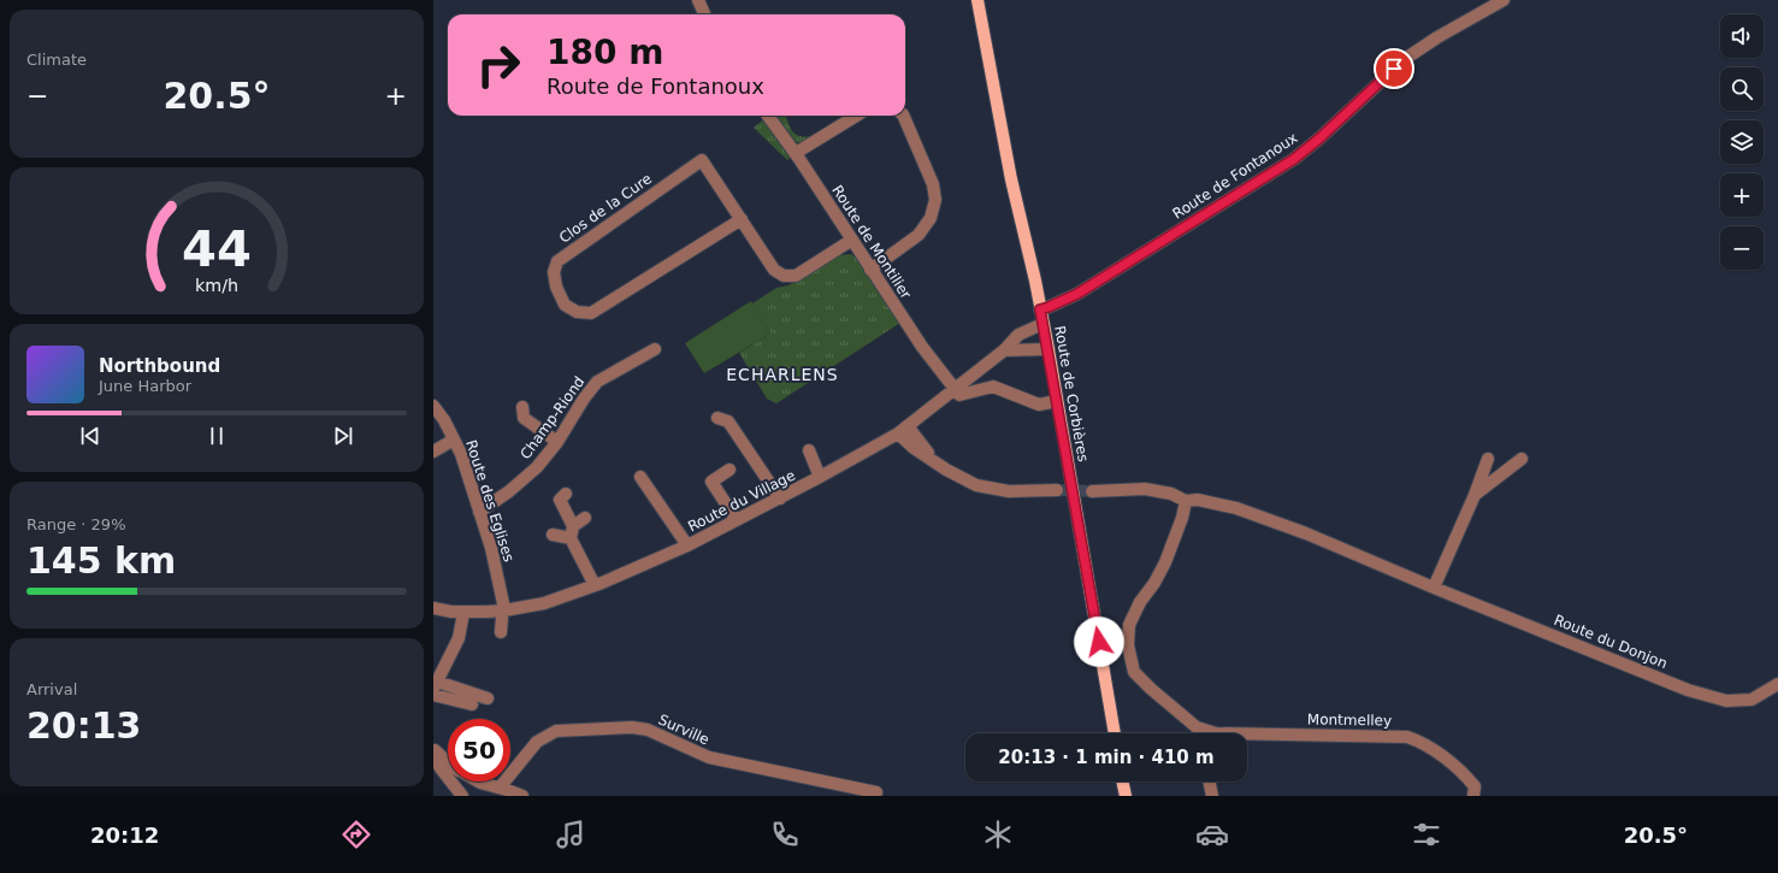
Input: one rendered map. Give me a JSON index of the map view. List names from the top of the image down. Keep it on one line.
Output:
{"streets":{"main road":["Route de Corbières"],"street":["Route de Fontanoux","Clos de la Cure","Route de Montilier","Champ-Riond","Route des Eglises","Route du Village","Route du Donjon","Montmelley","Surville"]},"crossings":[["Route de Fontanoux","Route de Corbières"],["Clos de la Cure","Route de Montilier"],["Route de Montilier","Route du Village"],["Route de Corbières","Route du Village"],["Champ-Riond","Route des Eglises"],["Route des Eglises","Route du Village"],["Route du Donjon","Montmelley"]],"districts":["ECHARLENS"],"page":{"tile":["Climate",["Range · 29%","145 km"],["Arrival","20:13"]],"map_buttons":["+","−"],"turn":["180 m","Route de Fontanoux"],"heat":["−","20.5°","+"],"song":["Northbound","June Harbor"],"limit":"50","trip":"20:13 · 1 min · 410 m","tabs":["20:12","20.5°"],"gauge":["44","km/h"]}}
